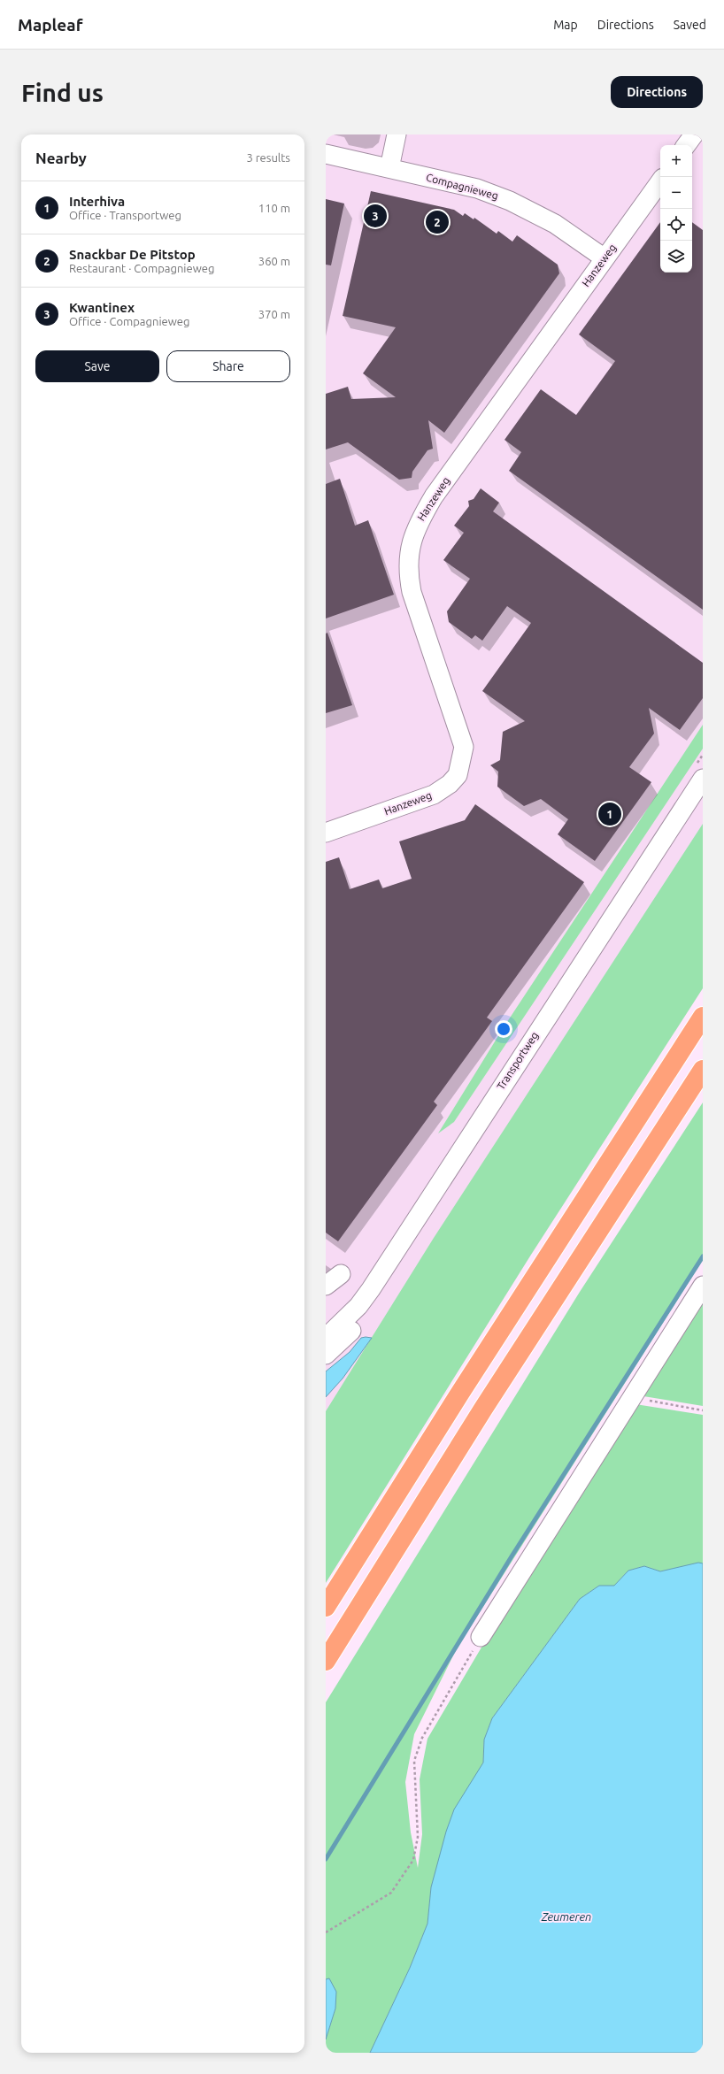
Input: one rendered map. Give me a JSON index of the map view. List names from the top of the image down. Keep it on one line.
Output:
{"streets":{"street":["Compagnieweg","Hanzeweg","Transportweg"]},"crossings":[["Compagnieweg","Hanzeweg"]],"water":["Zeumeren"],"page":{"header":"Mapleaf","nav":["Map","Directions","Saved"],"buttons":["Directions",["Save","Share"]],"title":"Find us","heading":["Nearby","3 results"],"map_buttons":["+","−"],"list":[{"mark":"1","name":"Interhiva","note":"Office · Transportweg","value":"110 m"},{"mark":"2","name":"Snackbar De Pitstop","note":"Restaurant · Compagnieweg","value":"360 m"},{"mark":"3","name":"Kwantinex","note":"Office · Compagnieweg","value":"370 m"}],"pins":["3","2","1"]}}
